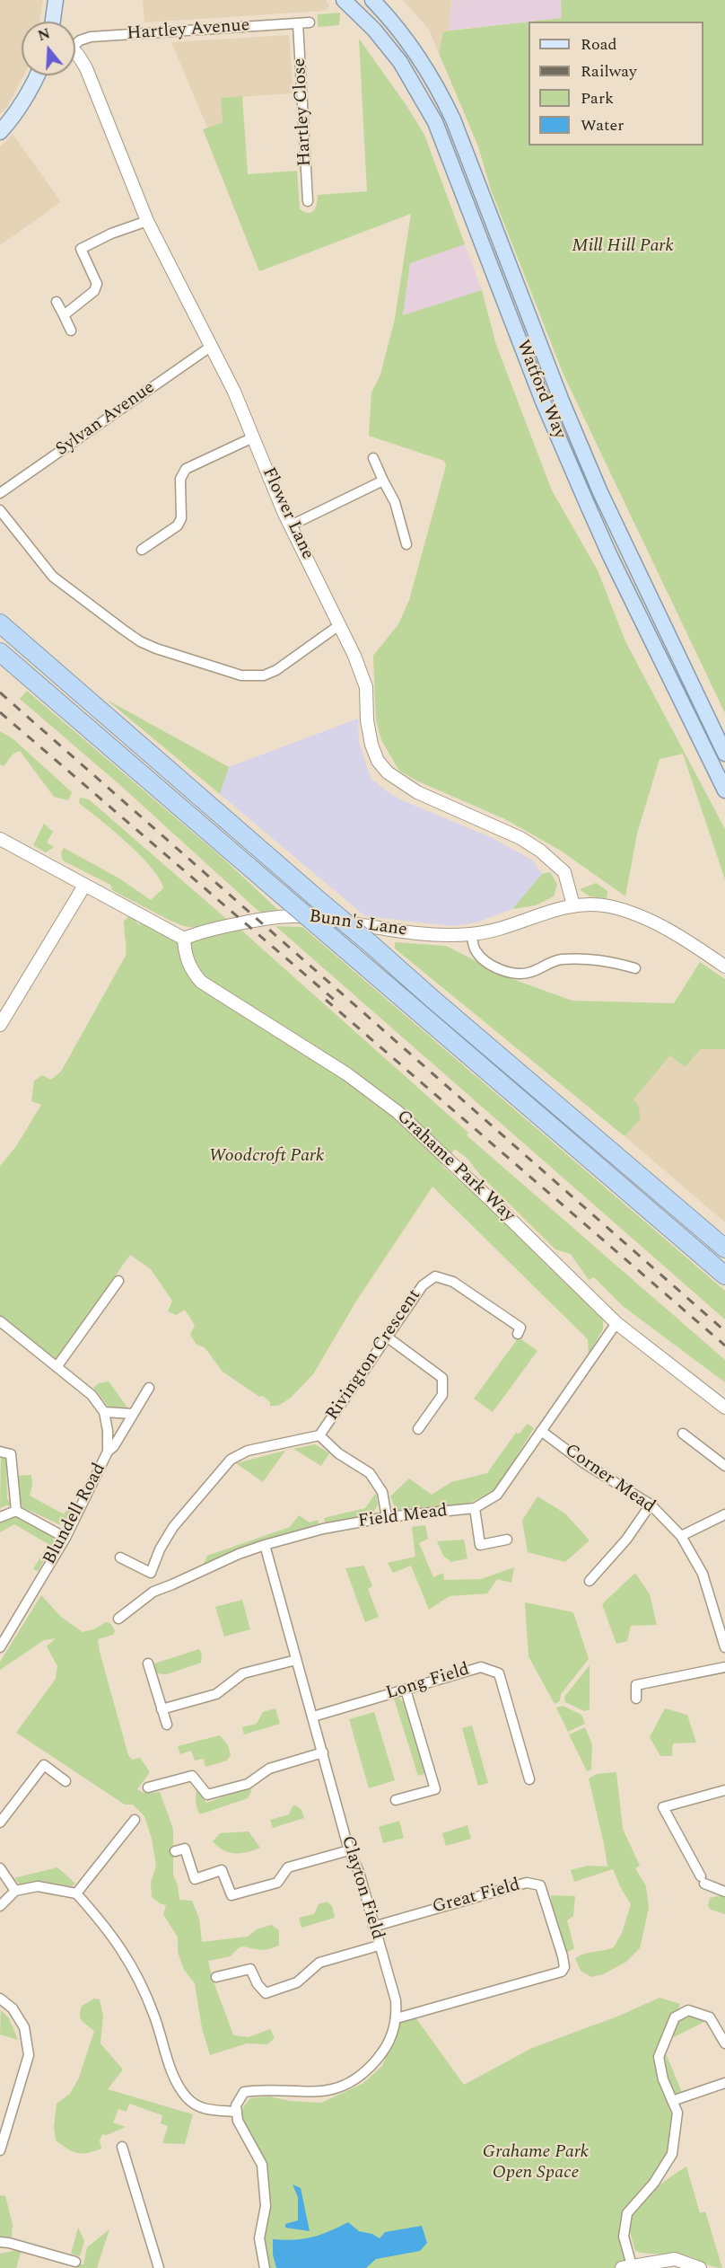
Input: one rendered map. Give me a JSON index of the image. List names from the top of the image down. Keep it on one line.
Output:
{"streets":{"highway":["Watford Way"],"street":["Hartley Avenue","Hartley Close","Sylvan Avenue","Flower Lane","Bunn's Lane","Grahame Park Way","Rivington Crescent","Corner Mead","Blundell Road","Field Mead","Long Field","Clayton Field","Great Field"]},"crossings":[["Hartley Avenue","Hartley Close"],["Sylvan Avenue","Flower Lane"],["Flower Lane","Bunn's Lane"],["Bunn's Lane","Grahame Park Way"],["Grahame Park Way","Field Mead"],["Rivington Crescent","Field Mead"],["Corner Mead","Field Mead"],["Field Mead","Clayton Field"],["Long Field","Clayton Field"],["Clayton Field","Great Field"]],"parks":["Mill Hill Park","Woodcroft Park","Grahame Park Open Space"],"legend":["Road","Railway","Park","Water"],"north":"top"}
